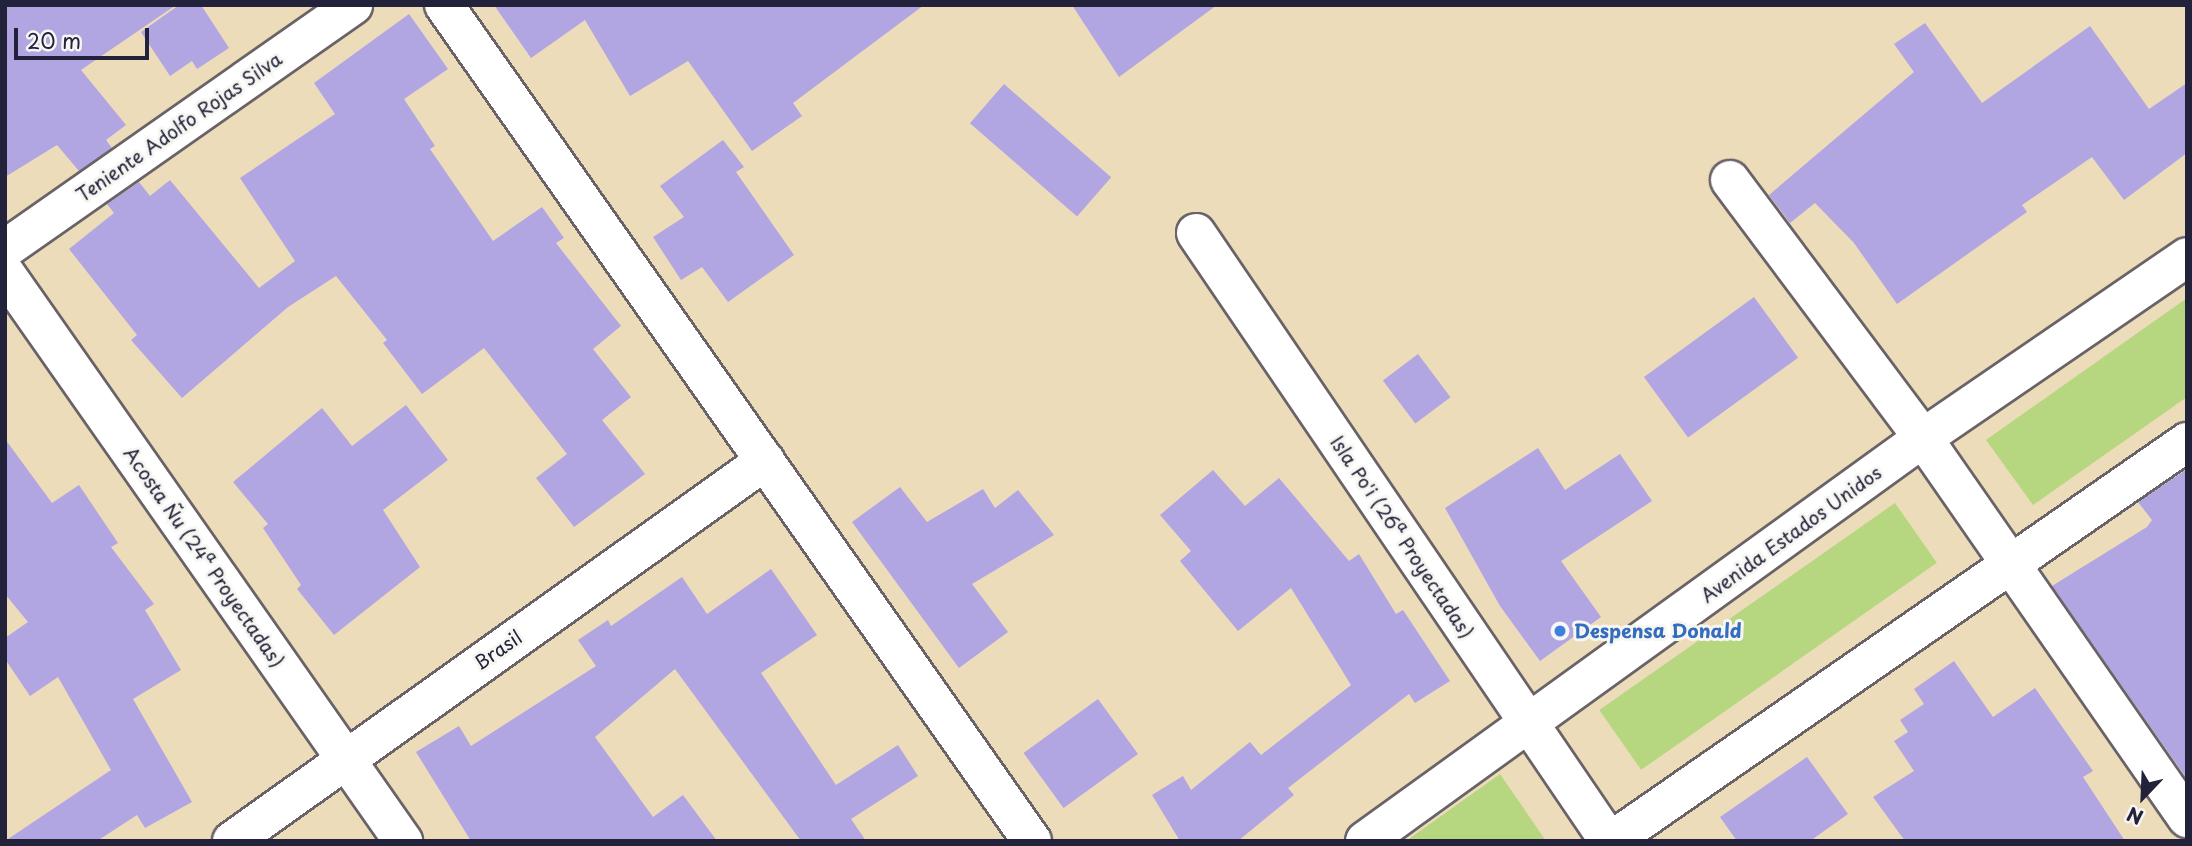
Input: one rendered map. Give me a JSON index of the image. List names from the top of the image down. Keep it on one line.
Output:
{"streets":{"street":["Teniente Adolfo Rojas Silva","Avenida Estados Unidos","Isla Po'i (26ª Proyectadas)","Acosta Ñu (24ª Proyectadas)","Brasil"]},"crossings":[["Avenida Estados Unidos","Isla Po'i (26ª Proyectadas)"],["Acosta Ñu (24ª Proyectadas)","Brasil"]],"places":["Despensa Donald"],"scale_bar":"20 m","north":"bottom left"}
